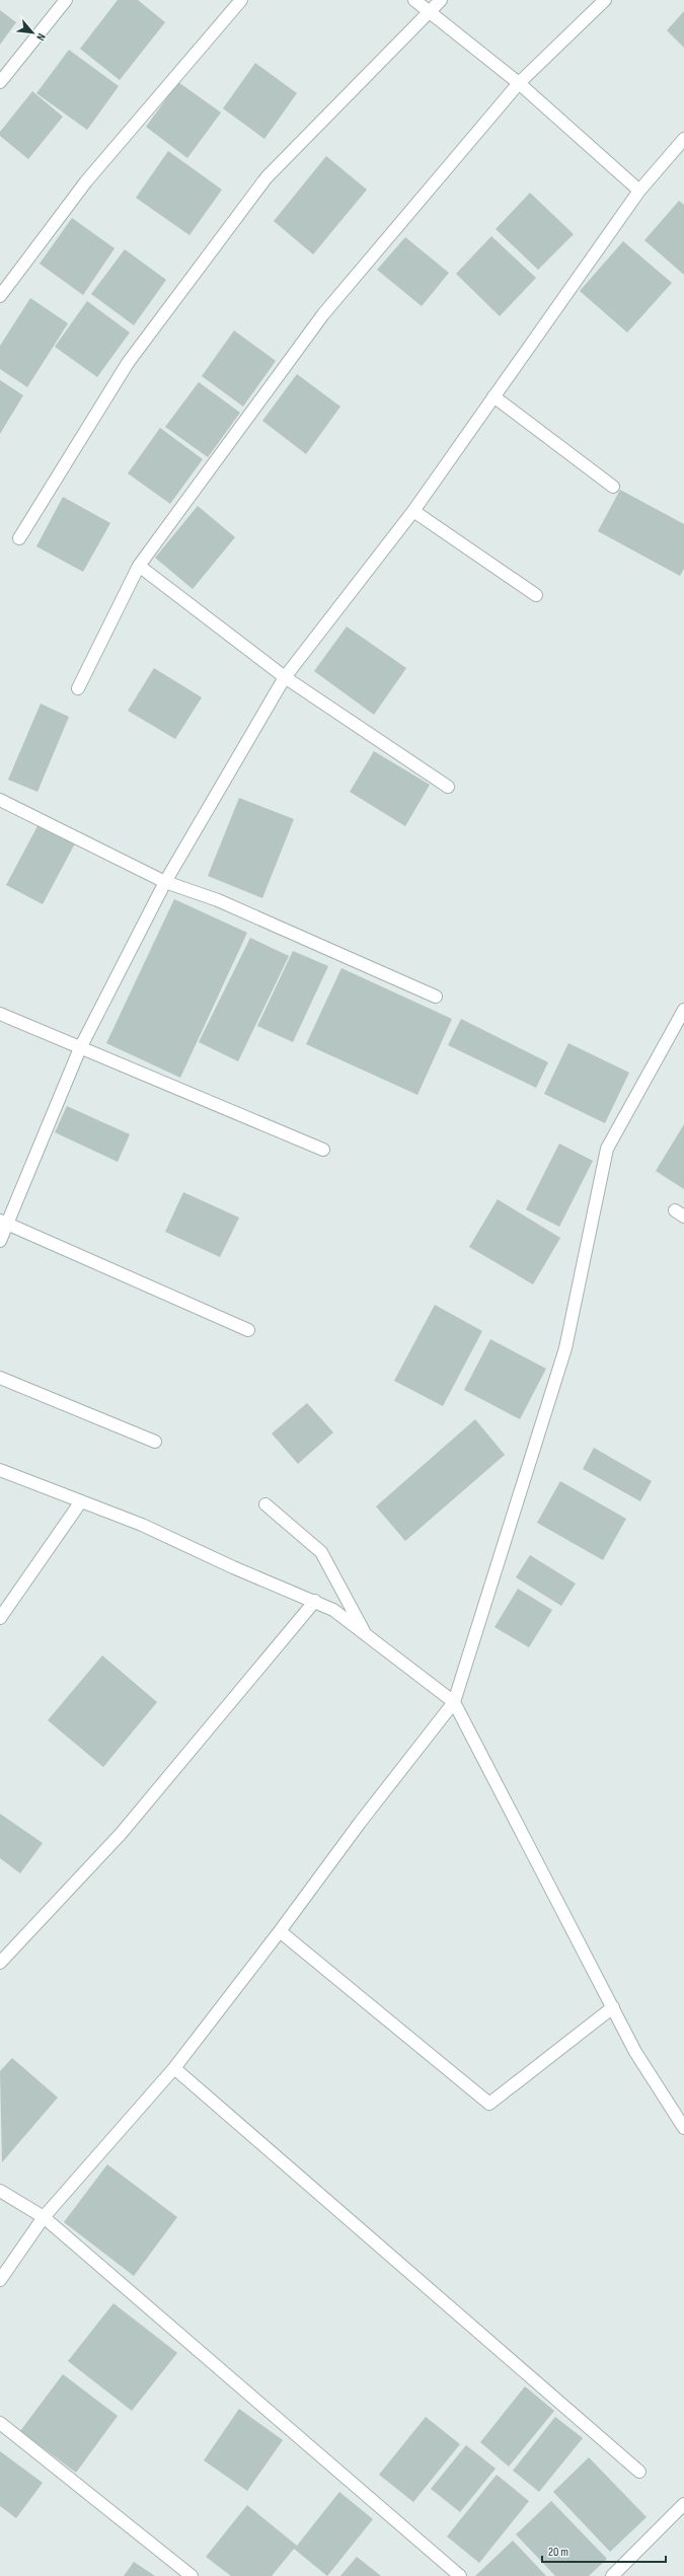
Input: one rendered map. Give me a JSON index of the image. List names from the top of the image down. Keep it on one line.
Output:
{"scale_bar":"20 m","north":"bottom right"}
